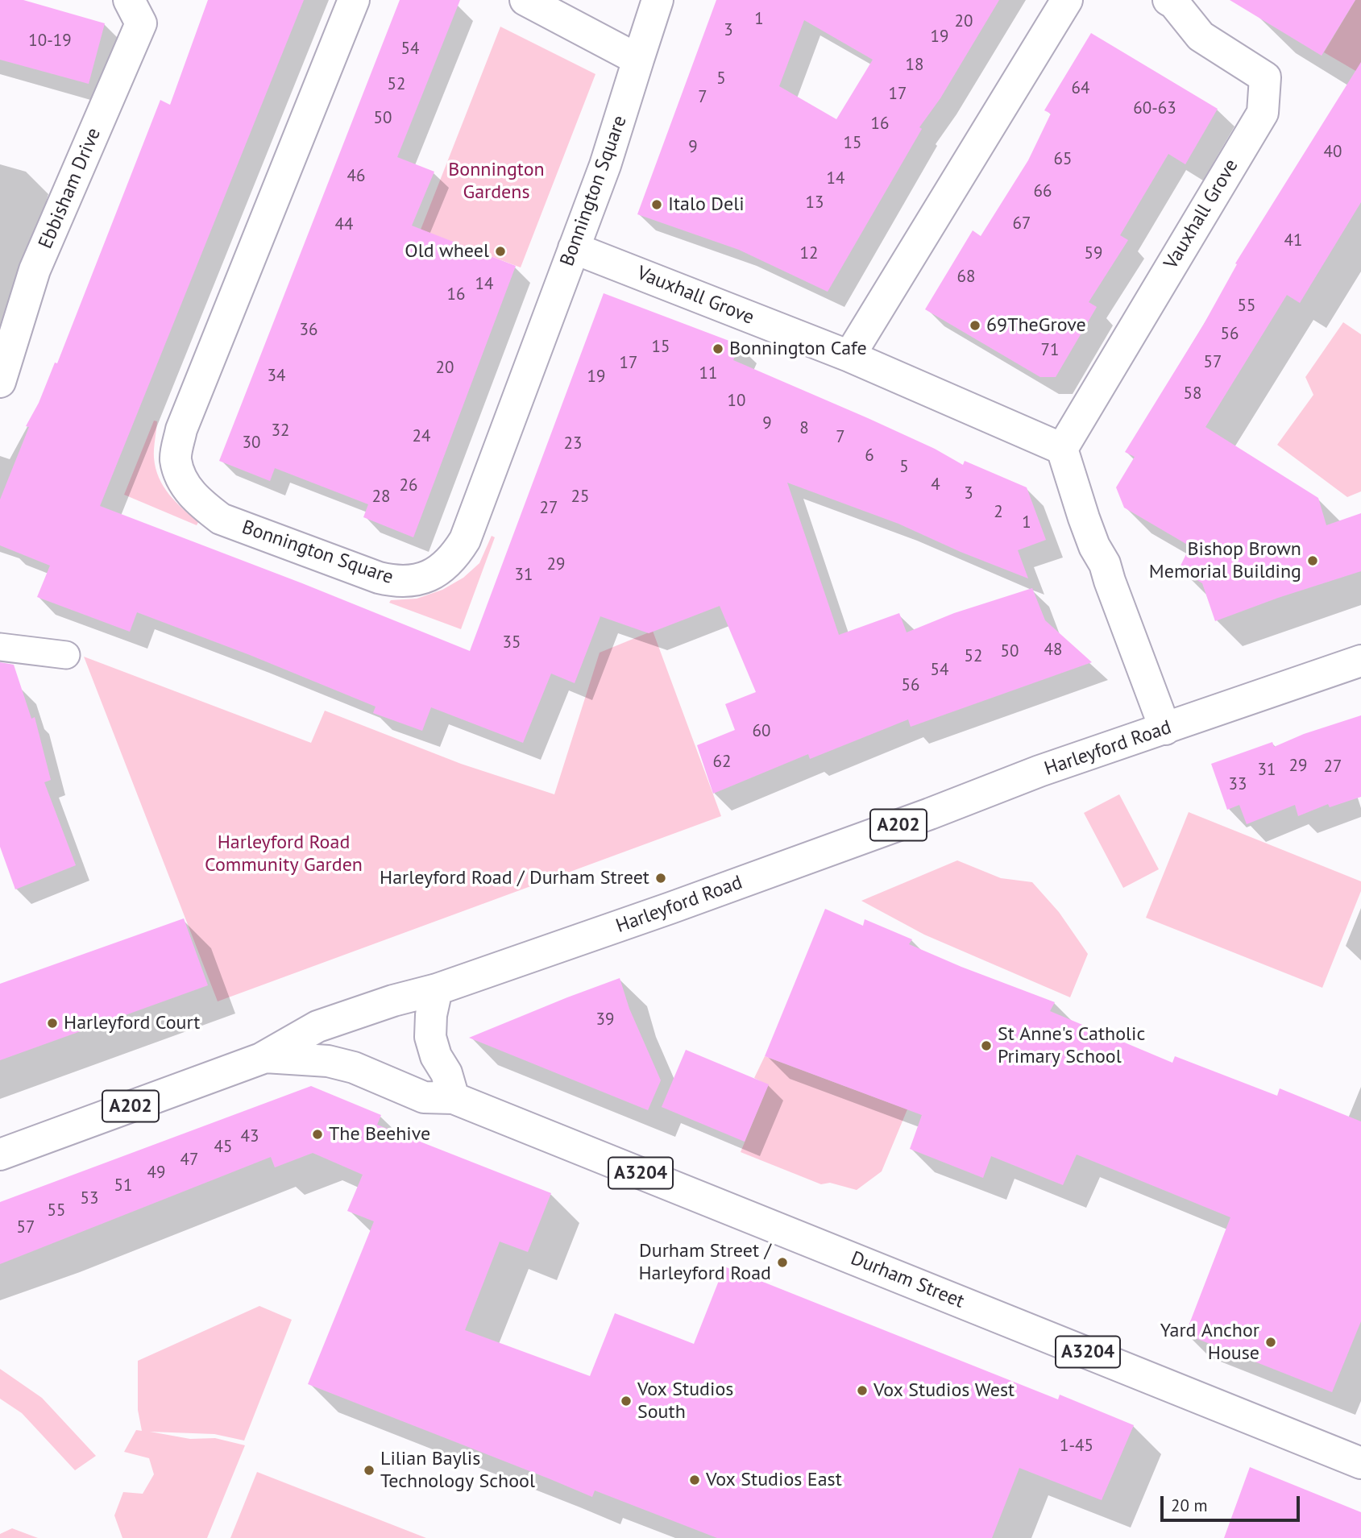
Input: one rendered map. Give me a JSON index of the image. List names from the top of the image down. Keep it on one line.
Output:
{"streets":{"main road":["Ebbisham Drive","Bonnington Square","Vauxhall Grove","Harleyford Road","A202","A3204","Durham Street"]},"crossings":[["Bonnington Square","Vauxhall Grove"],["Harleyford Road","Durham Street"]],"parks":["Bonnington Gardens","Harleyford Road Community Garden"],"places":["Italo Deli","Old wheel","69TheGrove","Bonnington Cafe","Bishop Brown Memorial Building","Harleyford Road / Durham Street","Harleyford Court","St Anne's Catholic Primary School","The Beehive","Durham Street / Harleyford Road","Yard Anchor House","Vox Studios West","Vox Studios South","Lilian Baylis Technology School","Vox Studios East"],"house_numbers":["1","20","3","19","10-19","54","18","5","52","64","17","7","60-63","50","16","15","9","40","65","46","14","66","13","67","44","41","12","59","68","14","16","55","36","56","15","71","57","17","20","11","34","19","58","10","9","8","32","24","7","30","23","6","5","4","26","3","28","25","27","2","1","29","31","35","48","50","52","54","56","60","62","29","27","31","33","39","43","45","47","49","51","53","55","57","1-45"],"scale_bar":"20 m"}
